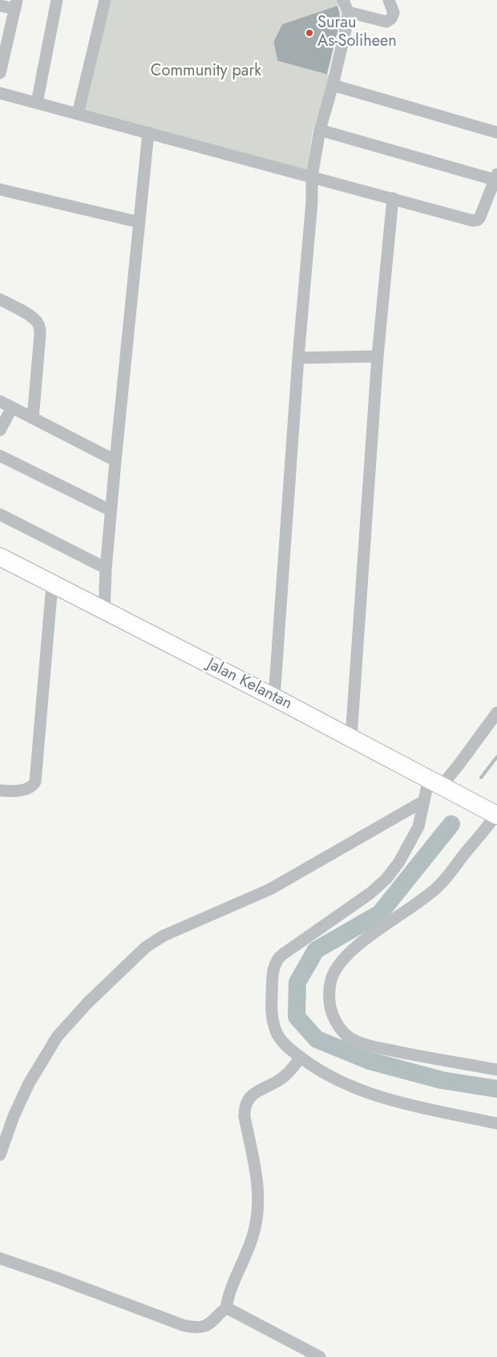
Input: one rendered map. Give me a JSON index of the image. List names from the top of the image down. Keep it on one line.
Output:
{"streets":{"highway":["Jalan Kelantan"]},"parks":["Community park"],"places":["Surau As-Soliheen"]}
